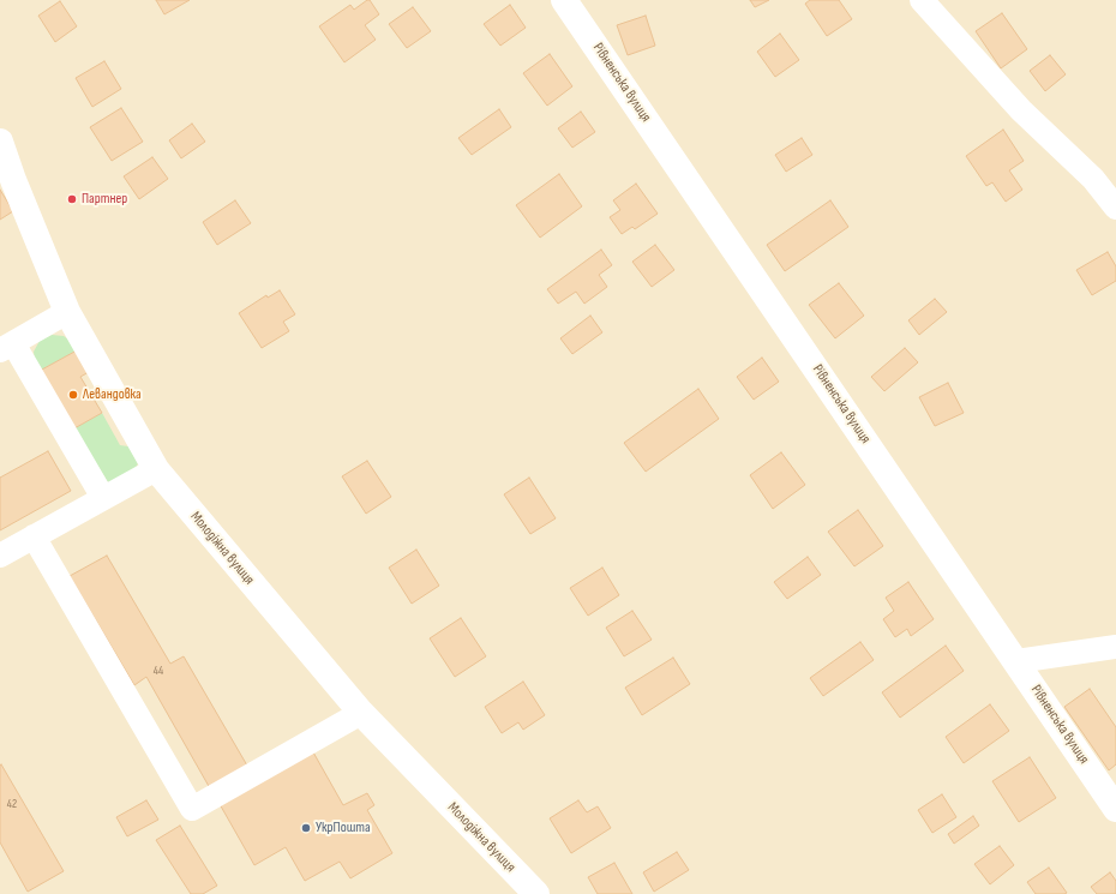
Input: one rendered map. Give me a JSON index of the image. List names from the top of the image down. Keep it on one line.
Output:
{"streets":{"main road":["Рівненська вулиця","Молодіжна вулиця"]},"places":["Партнер","Левандовка","УкрПошта"],"house_numbers":["44","42"]}
